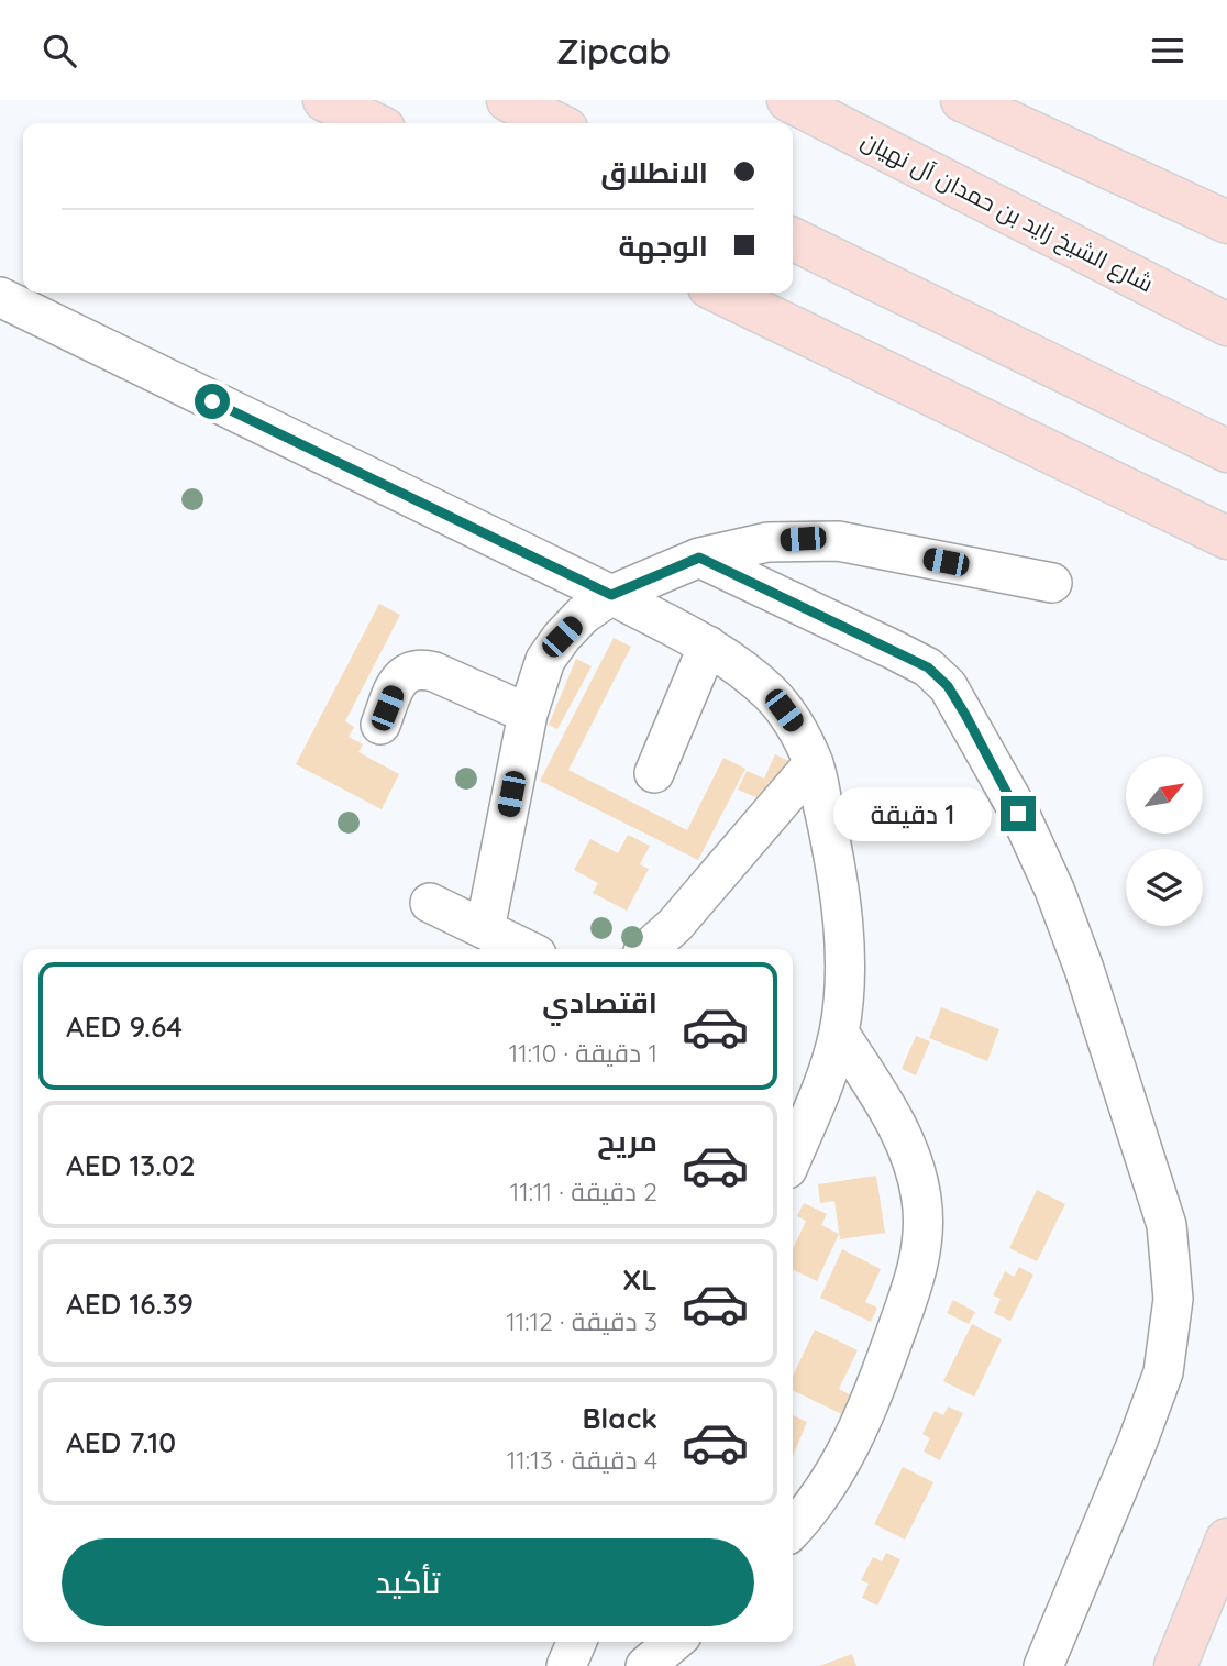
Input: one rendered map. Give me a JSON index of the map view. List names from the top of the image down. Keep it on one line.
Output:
{"streets":{"main road":["شارع الشيخ زايد بن حمدان آل نهيان"]},"north":"top right","page":{"header":"Zipcab","banner":["الانطلاق","الوجهة"],"bubble":"1 دقيقة","list":[{"name":"اقتصادي","note":"1 دقيقة · 11:10","value":"AED 9.64"},{"name":"مريح","note":"2 دقيقة · 11:11","value":"AED 13.02"},{"name":"XL","note":"3 دقيقة · 11:12","value":"AED 16.39"},{"name":"Black","note":"4 دقيقة · 11:13","value":"AED 7.10"}],"buttons":"تأكيد"}}
